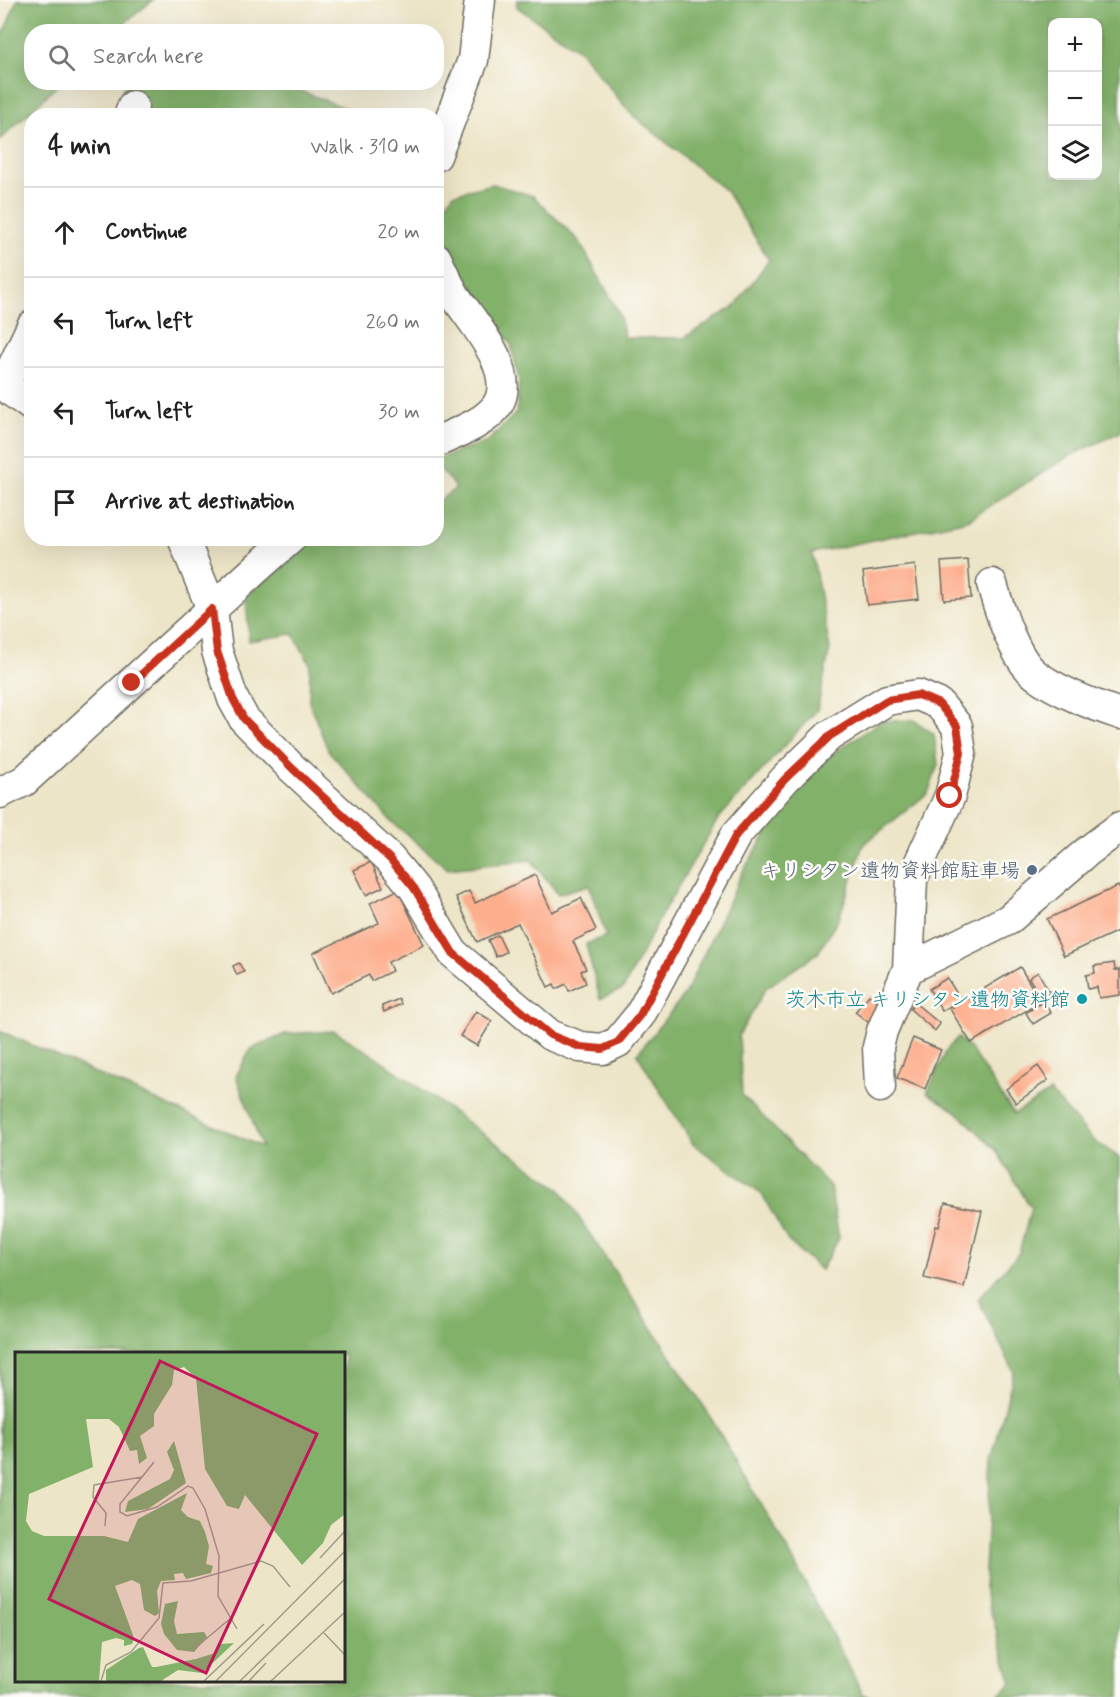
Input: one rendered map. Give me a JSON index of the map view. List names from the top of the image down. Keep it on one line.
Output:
{"places":["キリシタン遺物資料館駐車場","茨木市立 キリシタン遺物資料館"],"page":{"map_buttons":["+","−"],"search":"Search here","heading":["4 min","Walk · 310 m"],"list":[["Continue","20 m"],["Turn left","260 m"],["Turn left","30 m"],"Arrive at destination"]}}
